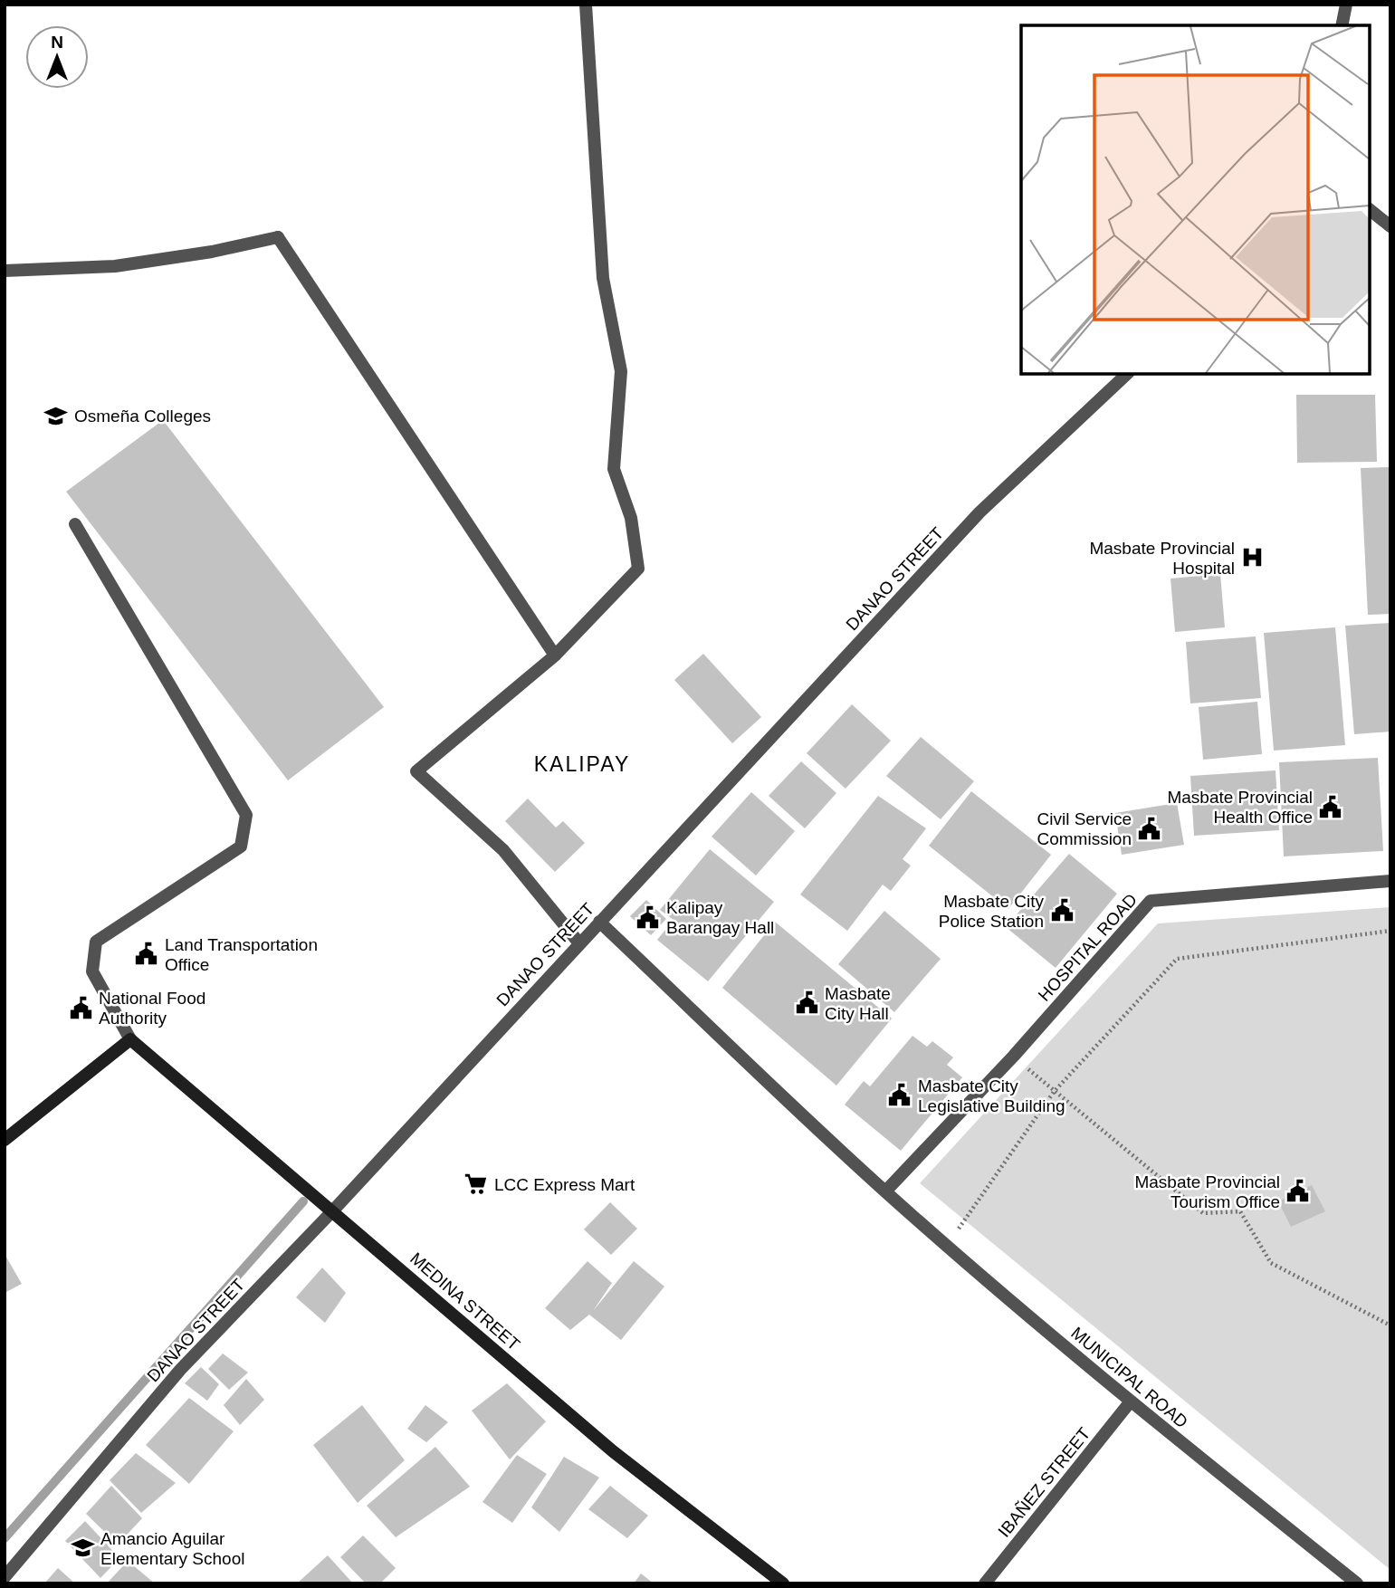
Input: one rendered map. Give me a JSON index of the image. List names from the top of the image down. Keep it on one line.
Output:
{"streets":{"street":["DANAO STREET","HOSPITAL ROAD","MEDINA STREET","MUNICIPAL ROAD","IBAÑEZ STREET"]},"crossings":[["DANAO STREET","MEDINA STREET"],["DANAO STREET","MUNICIPAL ROAD"],["HOSPITAL ROAD","MUNICIPAL ROAD"],["MUNICIPAL ROAD","IBAÑEZ STREET"]],"districts":["KALIPAY"],"places":{"school or university":["Osmeña Colleges","Amancio Aguilar Elementary School"],"hospital":["Masbate Provincial Hospital"],"public building":["Masbate Provincial Health Office","Civil Service Commission","Masbate City Police Station","Kalipay Barangay Hall","Land Transportation Office","Masbate City Hall","National Food Authority","Masbate City Legislative Building","Masbate Provincial Tourism Office"],"supermarket":["LCC Express Mart"]},"north":"top"}
